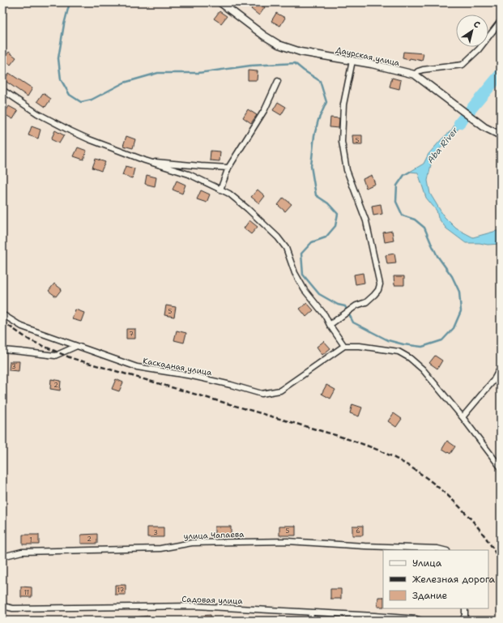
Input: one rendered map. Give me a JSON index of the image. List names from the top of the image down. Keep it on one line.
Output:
{"streets":{"street":["Даурская улица","Каскадная улица","улица Чапаева","Садовая улица"]},"water":["Aba River"],"house_numbers":["5","5","7","3","2","5","6","3","2","1","17","11"],"legend":["Улица","Железная дорога","Здание"],"north":"top right"}
